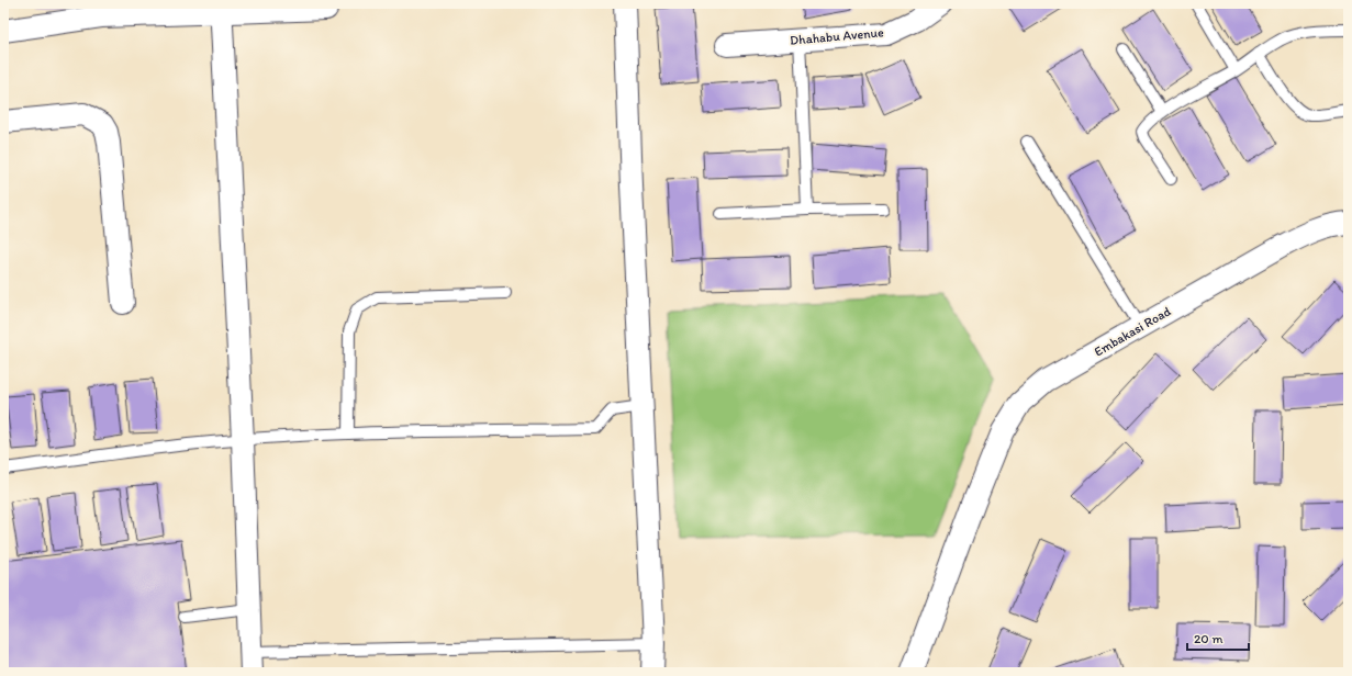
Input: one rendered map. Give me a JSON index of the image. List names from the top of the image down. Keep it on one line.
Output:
{"streets":{"street":["Dhahabu Avenue","Embakasi Road"]},"scale_bar":"20 m"}
